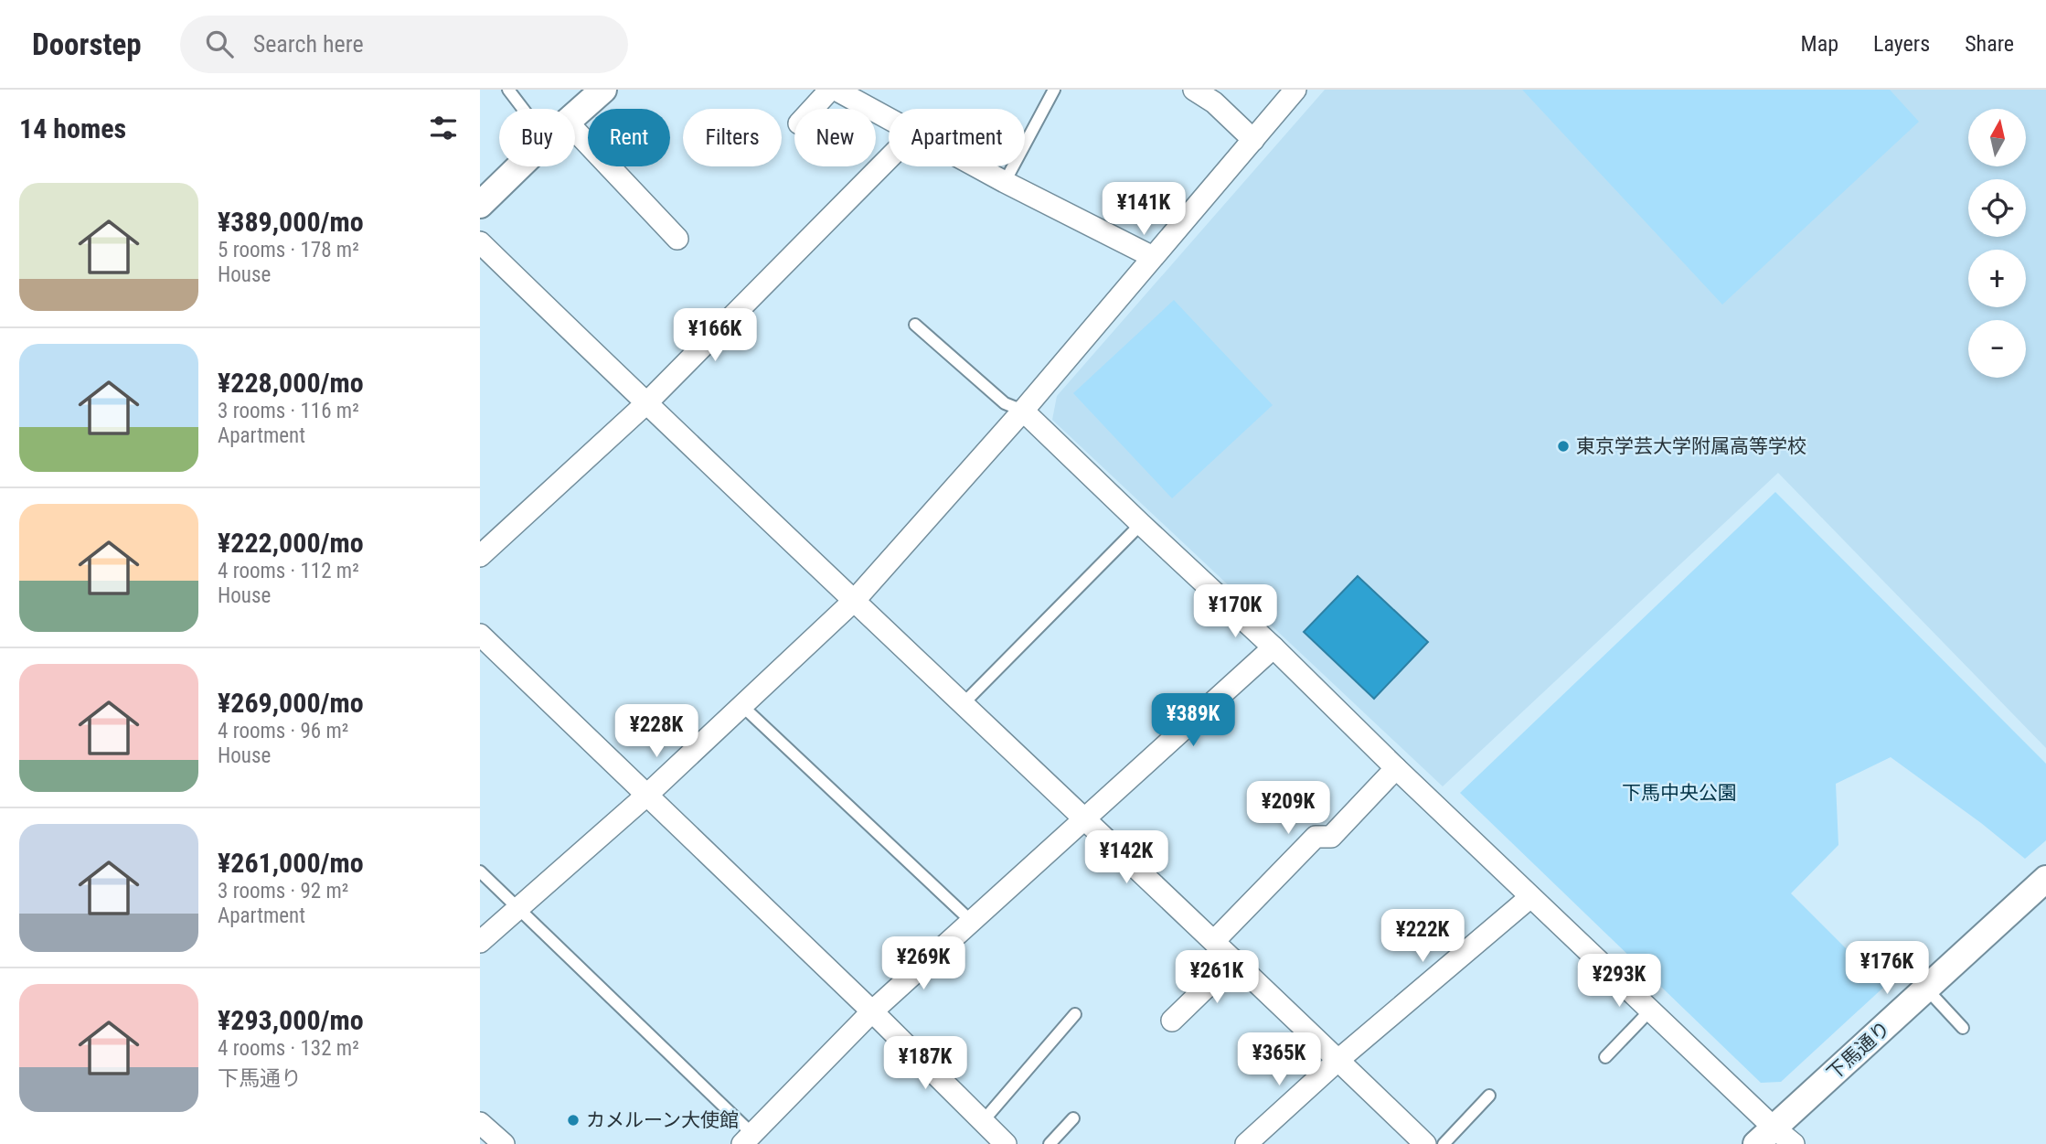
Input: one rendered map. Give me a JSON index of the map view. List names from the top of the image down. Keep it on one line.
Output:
{"streets":{"street":["下馬通り"]},"parks":["下馬中央公園"],"places":["東京学芸大学附属高等学校","カメルーン大使館"],"north":"top","page":{"header":"Doorstep","search":"Search here","nav":["Map","Layers","Share"],"heading":"14 homes","map_buttons":["+","−"],"chip":["Buy","Rent","Filters","New","Apartment"],"list":[{"name":"¥389,000/mo","note":"5 rooms · 178 m² · House"},{"name":"¥228,000/mo","note":"3 rooms · 116 m² · Apartment"},{"name":"¥222,000/mo","note":"4 rooms · 112 m² · House"},{"name":"¥269,000/mo","note":"4 rooms · 96 m² · House"},{"name":"¥261,000/mo","note":"3 rooms · 92 m² · Apartment"},{"name":"¥293,000/mo","note":"4 rooms · 132 m² · 下馬通り"}],"price":["¥141K","¥166K","¥170K","¥389K","¥228K","¥209K","¥142K","¥222K","¥269K","¥176K","¥261K","¥293K","¥365K","¥187K"]}}
